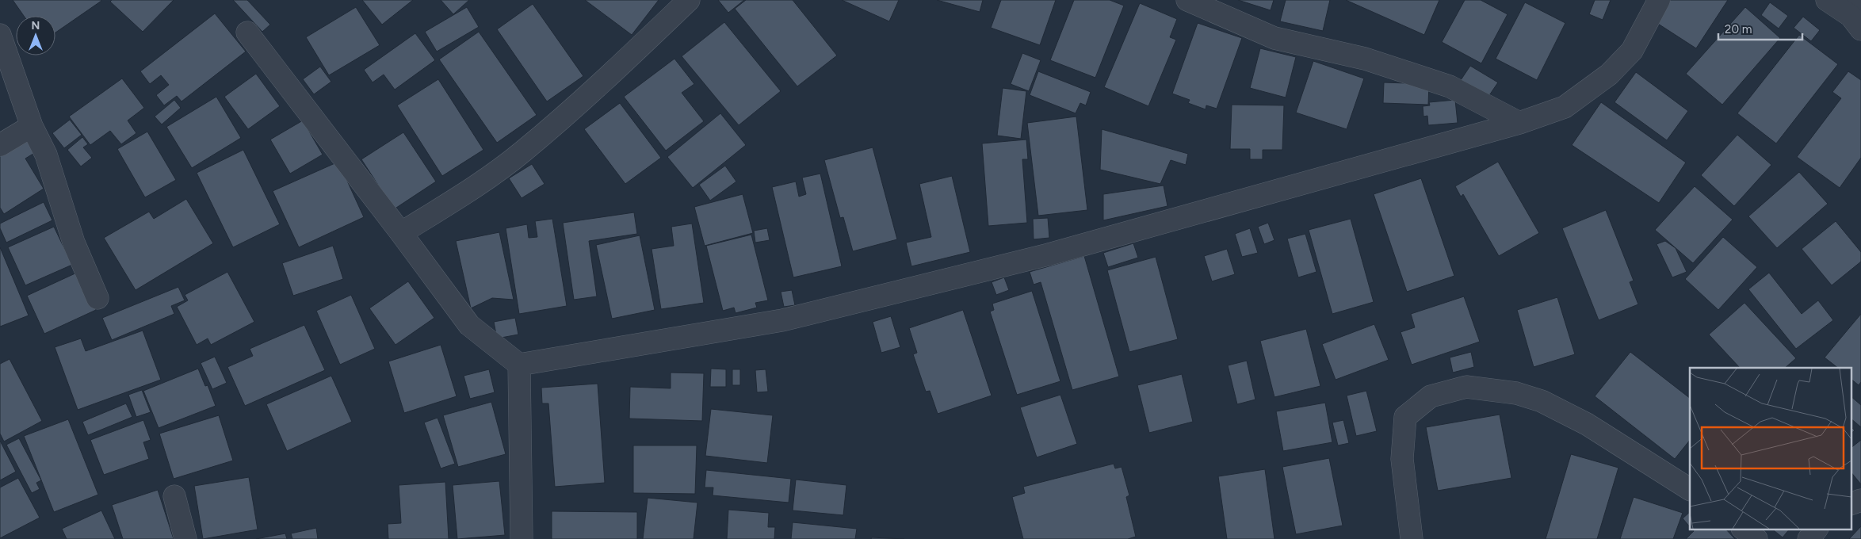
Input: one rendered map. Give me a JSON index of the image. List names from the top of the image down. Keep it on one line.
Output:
{"scale_bar":"20 m","north":"top"}
